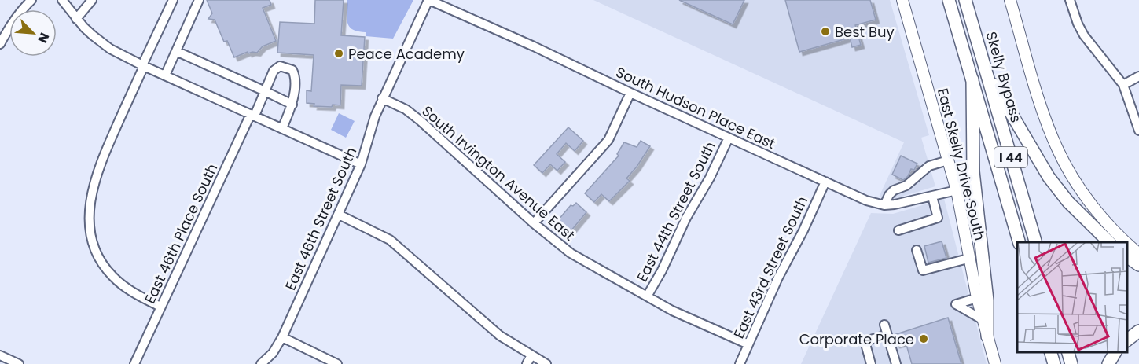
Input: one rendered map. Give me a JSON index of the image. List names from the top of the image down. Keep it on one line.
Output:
{"streets":{"highway":["Skelly Bypass","I 44"],"main road":["East Skelly Drive South"],"street":["South Hudson Place East","South Irvington Avenue East","East 44th Street South","East 46th Street South","East 46th Place South","East 43rd Street South"]},"crossings":[["South Hudson Place East","East Skelly Drive South"],["South Hudson Place East","East 44th Street South"],["South Hudson Place East","East 46th Street South"],["South Hudson Place East","East 43rd Street South"],["South Irvington Avenue East","East 44th Street South"],["South Irvington Avenue East","East 46th Street South"],["South Irvington Avenue East","East 43rd Street South"]],"places":["Best Buy","Peace Academy","Corporate Place"],"north":"bottom right"}
